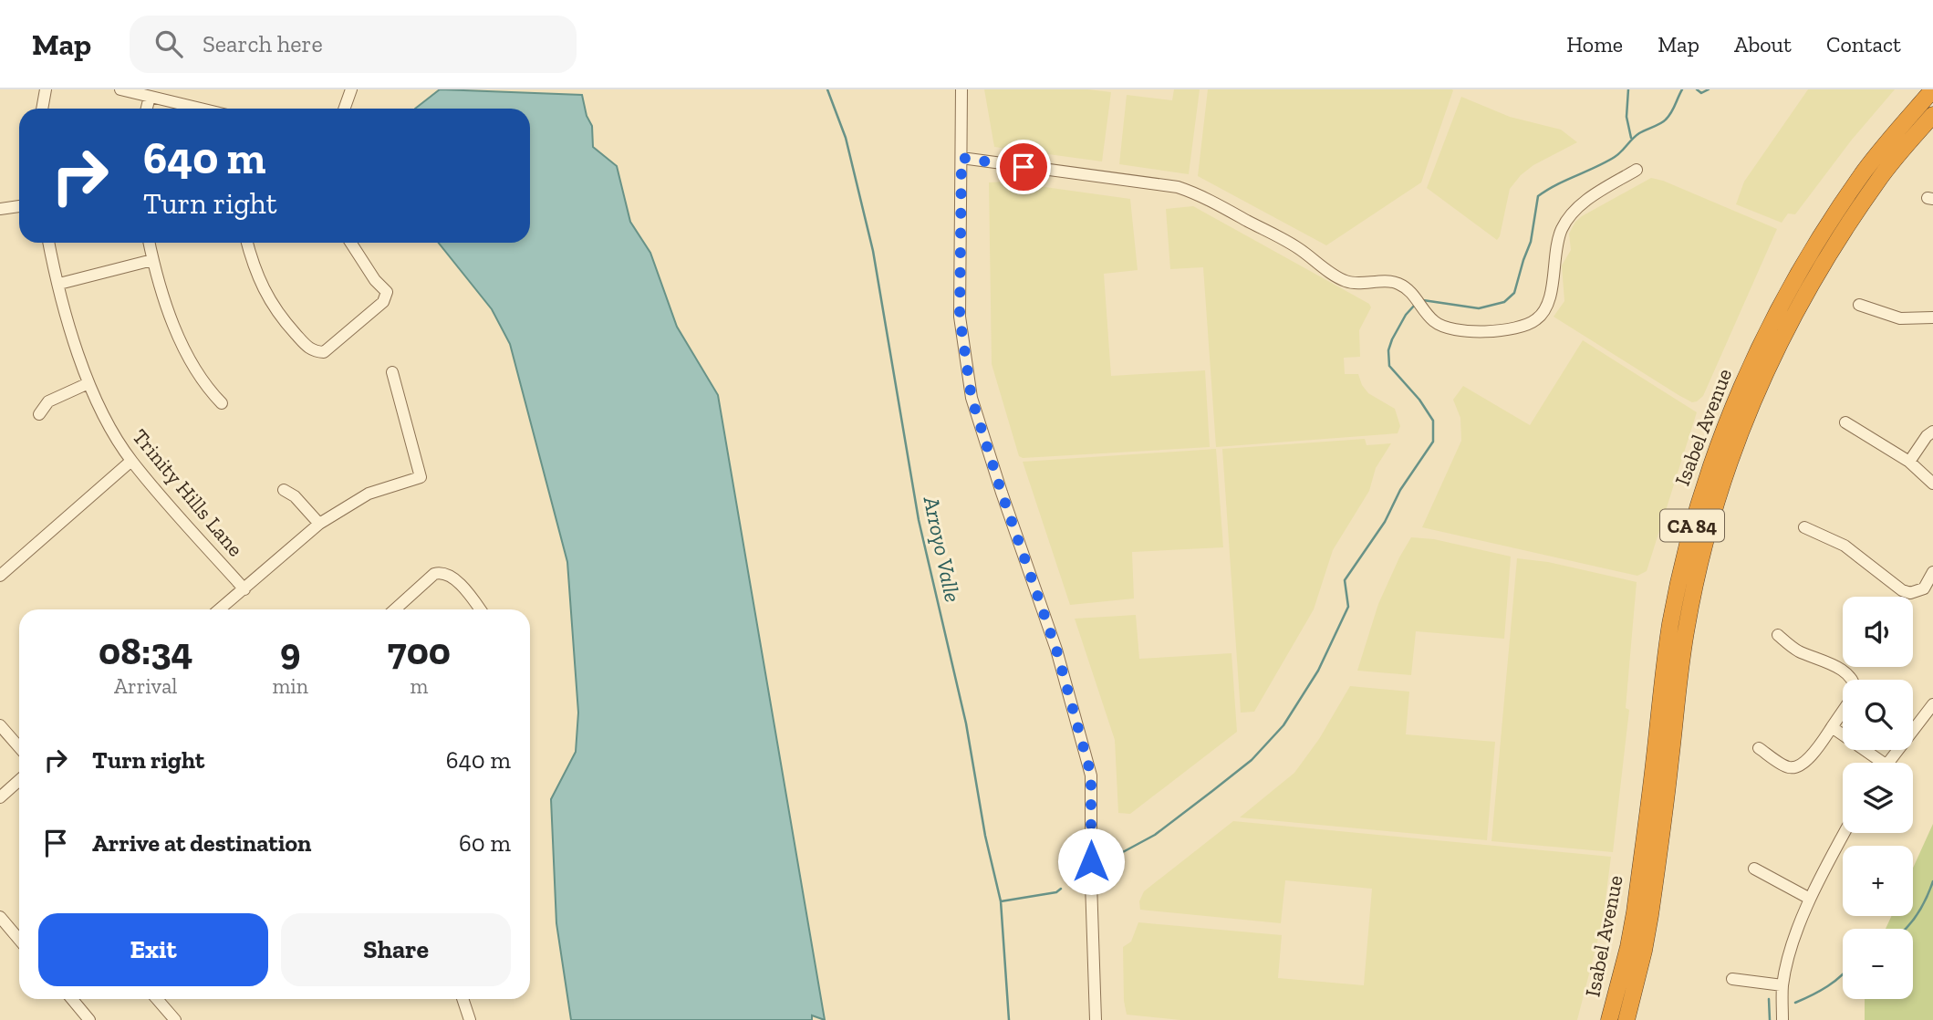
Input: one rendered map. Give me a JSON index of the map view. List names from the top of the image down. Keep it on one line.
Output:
{"streets":{"highway":["Isabel Avenue","CA 84"],"street":["Trinity Hills Lane"]},"water":["Arroyo Valle"],"page":{"header":"Map","search":"Search here","nav":["Home","Map","About","Contact"],"turn":["640 m","Turn right"],"map_buttons":["+","−"],"eta":["08:34","Arrival","9","min","700","m"],"list":[{"name":"Turn right","value":"640 m"},{"name":"Arrive at destination","value":"60 m"}],"buttons":["Exit","Share"]}}
